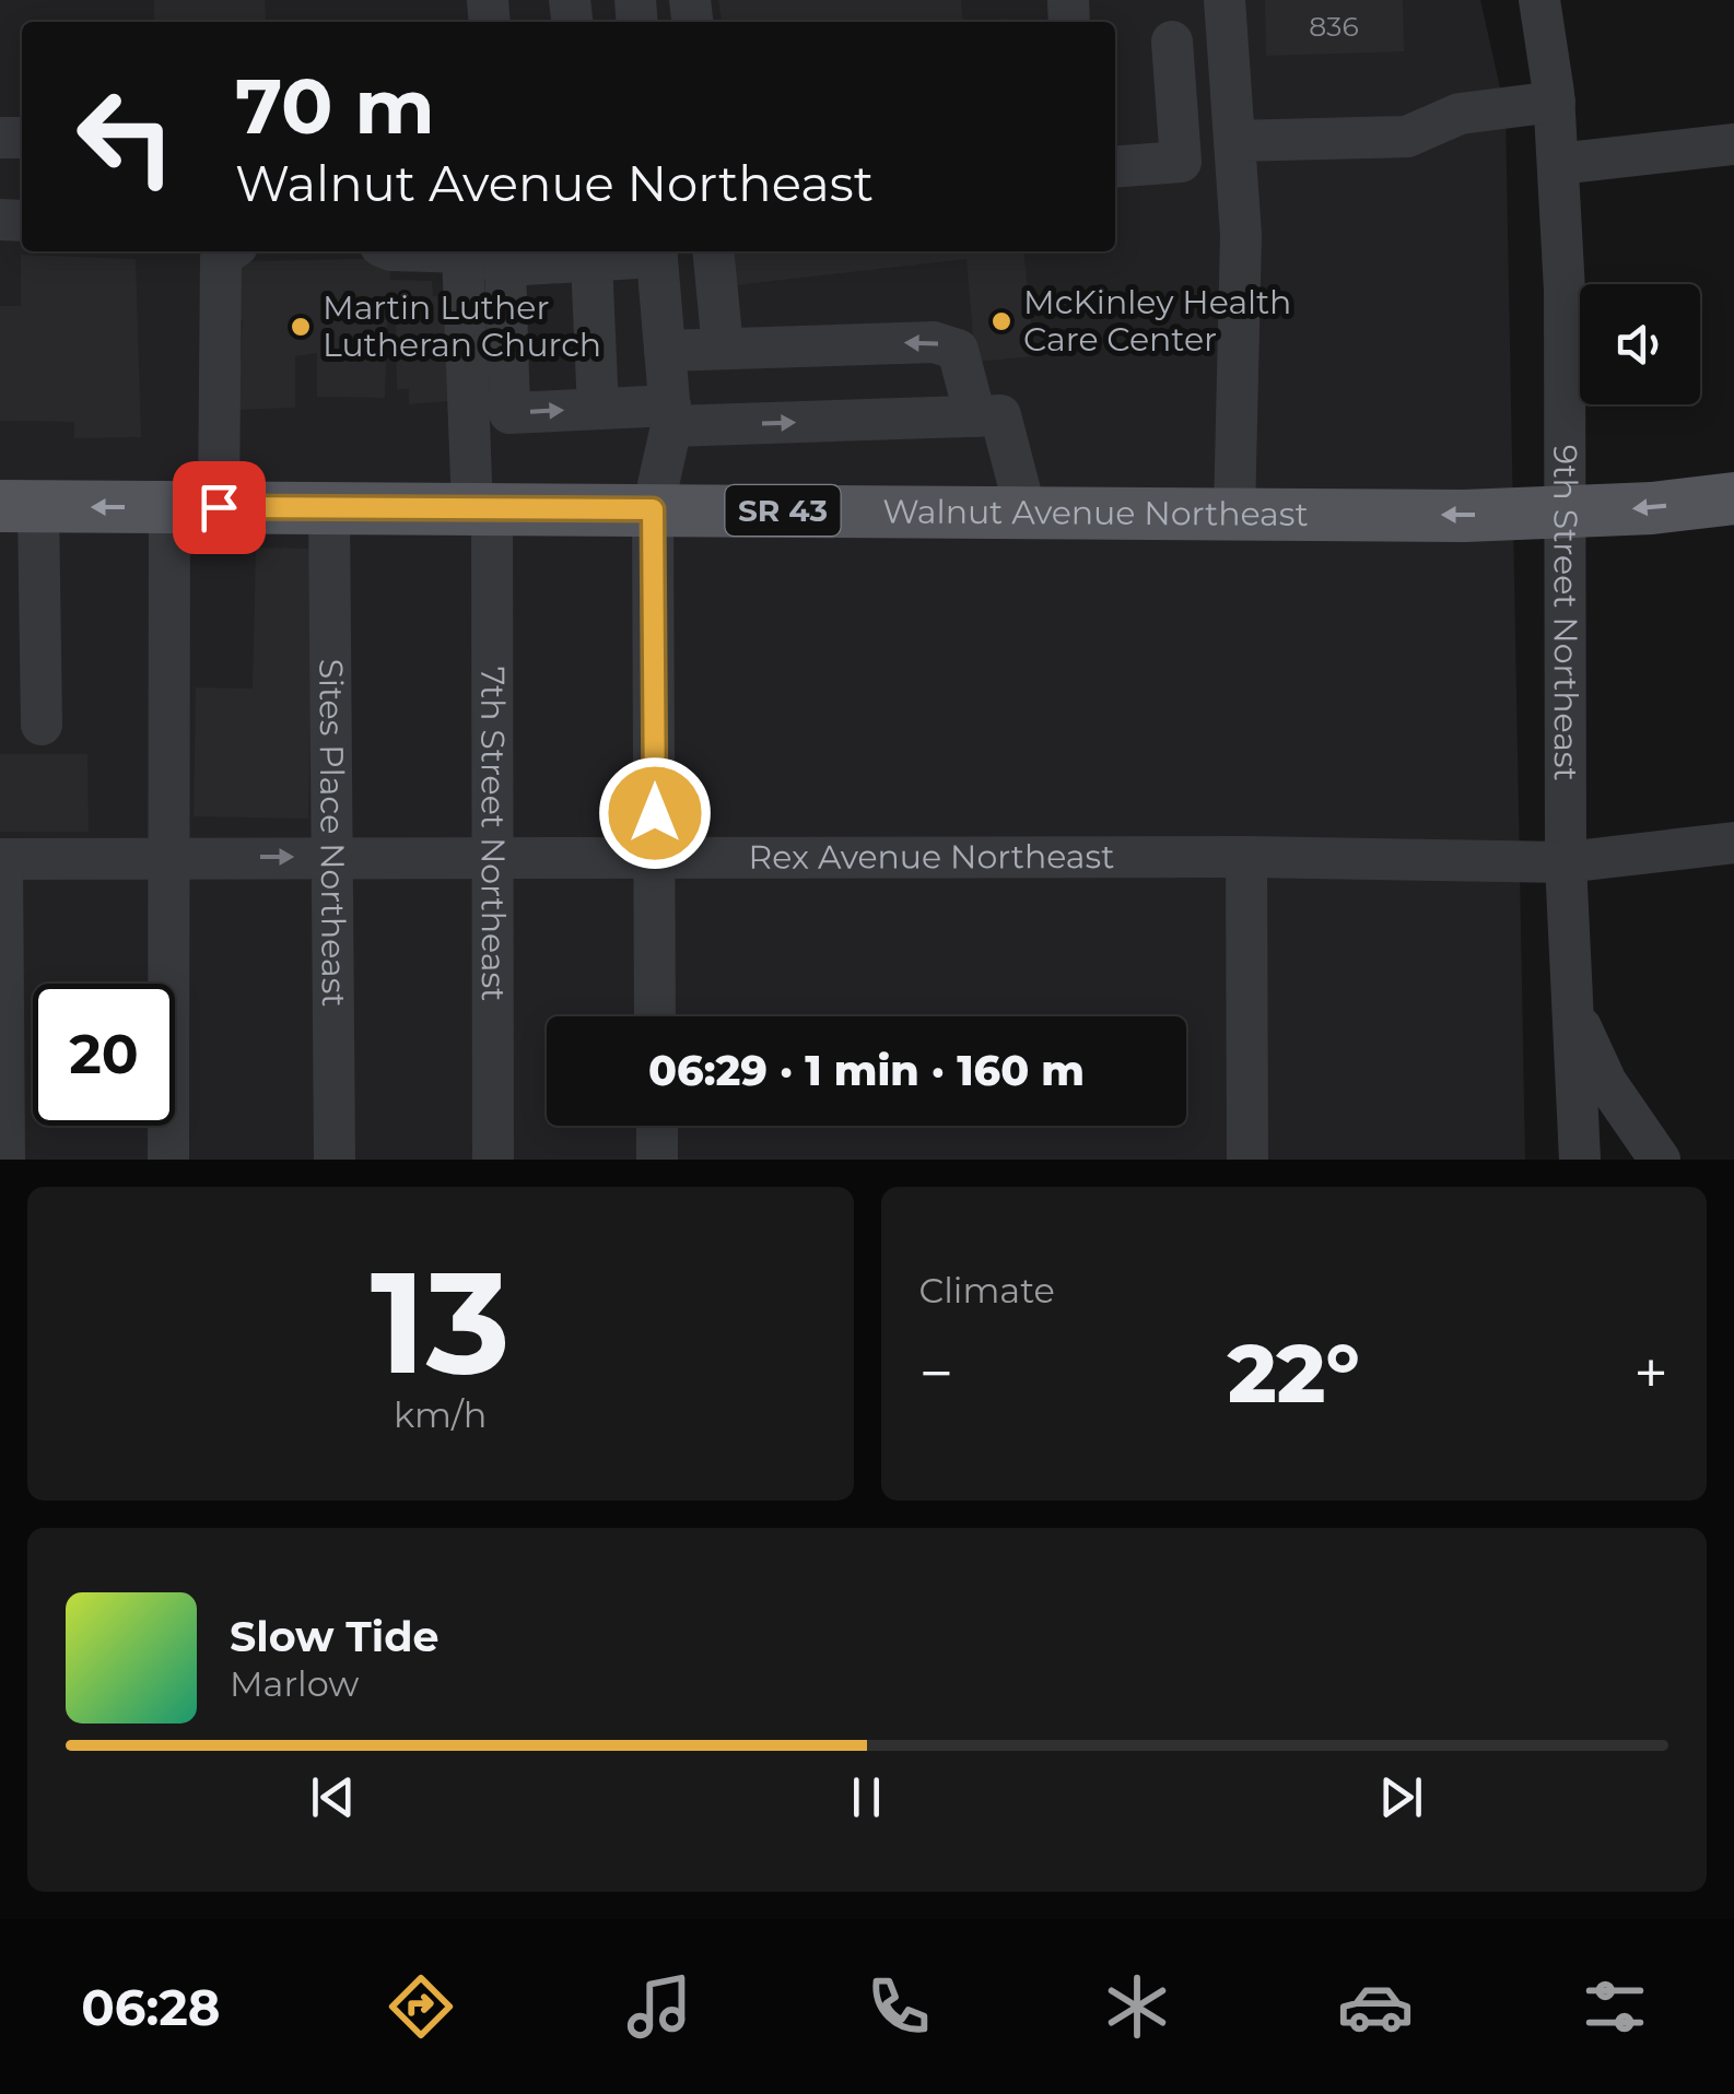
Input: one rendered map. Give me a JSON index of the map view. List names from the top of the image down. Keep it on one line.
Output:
{"streets":{"main road":["SR 43","Walnut Avenue Northeast"],"street":["9th Street Northeast","Sites Place Northeast","7th Street Northeast","Rex Avenue Northeast"]},"crossings":[["Walnut Avenue Northeast","9th Street Northeast"],["Walnut Avenue Northeast","Sites Place Northeast"],["Walnut Avenue Northeast","7th Street Northeast"],["9th Street Northeast","Rex Avenue Northeast"],["Sites Place Northeast","Rex Avenue Northeast"],["7th Street Northeast","Rex Avenue Northeast"]],"one_way":["Walnut Avenue Northeast"],"places":["McKinley Health Care Center","Martin Luther Lutheran Church"],"house_numbers":["836"],"page":{"turn":["70 m","Walnut Avenue Northeast"],"limit":"20","trip":"06:29 · 1 min · 160 m","tile":[["13","km/h"],"Climate"],"heat":["−","22°","+"],"song":["Slow Tide","Marlow"],"tabs":"06:28"}}
